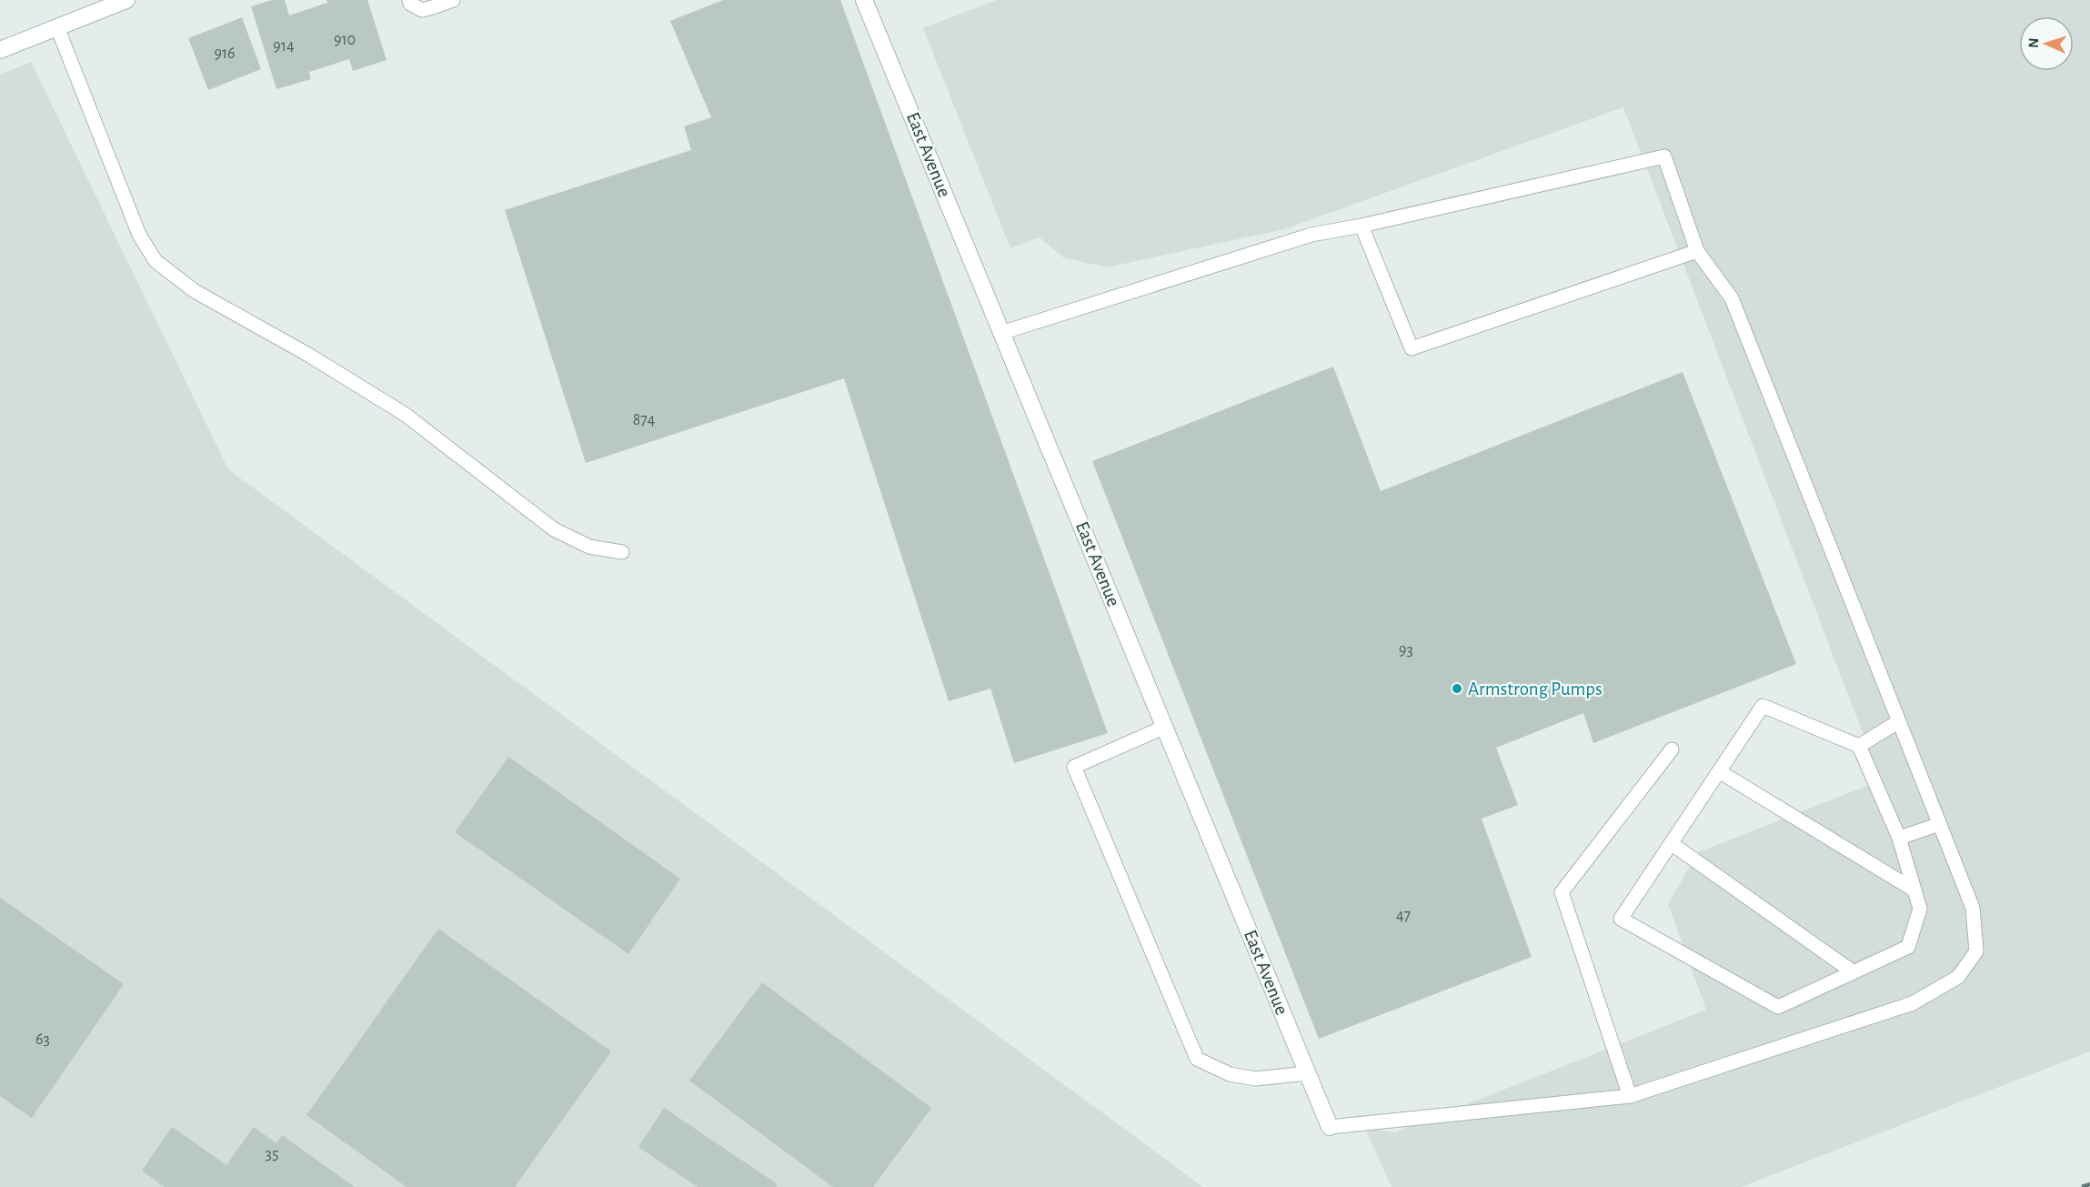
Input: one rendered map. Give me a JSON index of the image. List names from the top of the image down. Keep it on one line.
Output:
{"streets":{"street":["East Avenue"]},"places":["Armstrong Pumps"],"house_numbers":["910","914","916","874","93","47","63","35"],"north":"left"}
